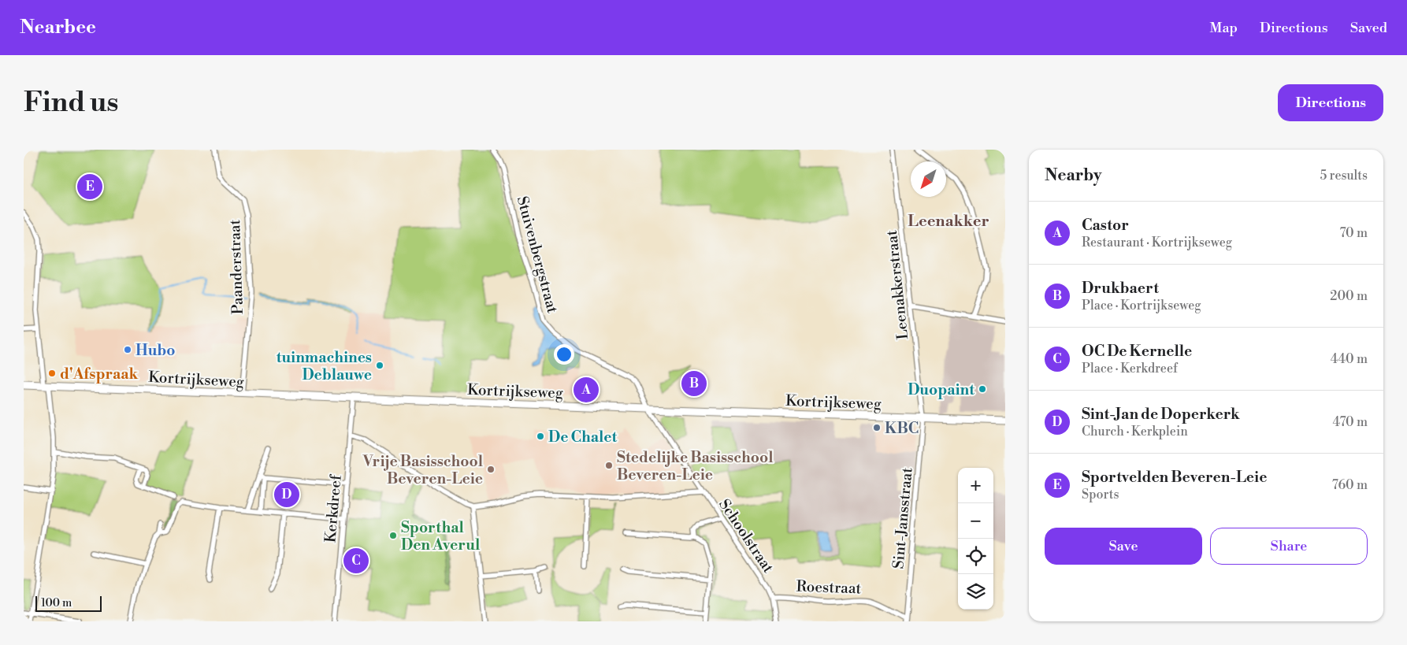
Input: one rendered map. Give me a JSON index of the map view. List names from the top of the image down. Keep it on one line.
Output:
{"streets":{"main road":["Kortrijkseweg"],"street":["Stuivenbergstraat","Paanderstraat","Leenakkerstraat","Kerkdreef","Sint-Jansstraat","Schoolstraat","Roestraat"]},"crossings":[["Stuivenbergstraat","Kortrijkseweg"],["Stuivenbergstraat","Schoolstraat"],["Paanderstraat","Kortrijkseweg"],["Leenakkerstraat","Kortrijkseweg"],["Leenakkerstraat","Sint-Jansstraat"],["Kortrijkseweg","Kerkdreef"],["Kortrijkseweg","Sint-Jansstraat"],["Kortrijkseweg","Schoolstraat"],["Sint-Jansstraat","Roestraat"],["Schoolstraat","Roestraat"]],"districts":["Leenakker"],"places":["Hubo","tuinmachines Deblauwe","d'Afspraak","Duopaint","KBC","De Chalet","Stedelijke Basisschool Beveren-Leie","Vrije Basisschool Beveren-Leie","Sporthal Den Averul"],"scale_bar":"100 m","north":"bottom left","page":{"header":"Nearbee","nav":["Map","Directions","Saved"],"buttons":["Directions",["Save","Share"]],"title":"Find us","heading":["Nearby","5 results"],"pins":["E","B","A","D","C"],"list":[{"mark":"A","name":"Castor","note":"Restaurant · Kortrijkseweg","value":"70 m"},{"mark":"B","name":"Drukbaert","note":"Place · Kortrijkseweg","value":"200 m"},{"mark":"C","name":"OC De Kernelle","note":"Place · Kerkdreef","value":"440 m"},{"mark":"D","name":"Sint-Jan de Doperkerk","note":"Church · Kerkplein","value":"470 m"},{"mark":"E","name":"Sportvelden Beveren-Leie","note":"Sports","value":"760 m"}],"map_buttons":["+","−"],"scale":"100 m"}}
